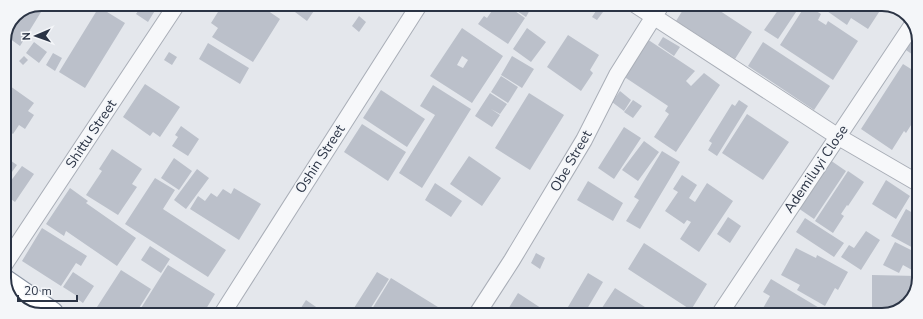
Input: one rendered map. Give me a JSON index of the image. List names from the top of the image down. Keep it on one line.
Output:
{"streets":{"street":["Shittu Street","Oshin Street","Obe Street","Ademiluyi Close"]},"scale_bar":"20 m","north":"left"}
